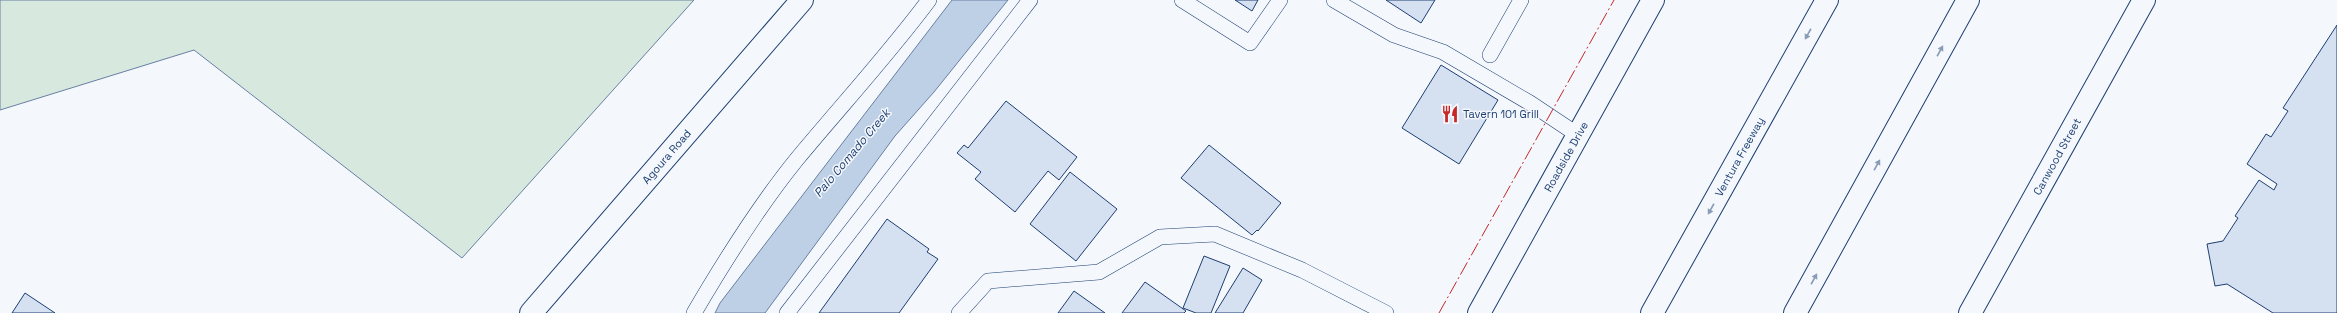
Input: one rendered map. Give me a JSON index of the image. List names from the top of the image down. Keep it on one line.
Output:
{"streets":{"main road":["Agoura Road","Roadside Drive","Ventura Freeway","Canwood Street"]},"water":["Palo Comado Creek"],"places":{"restaurant":["Tavern 101 Grill"]}}
